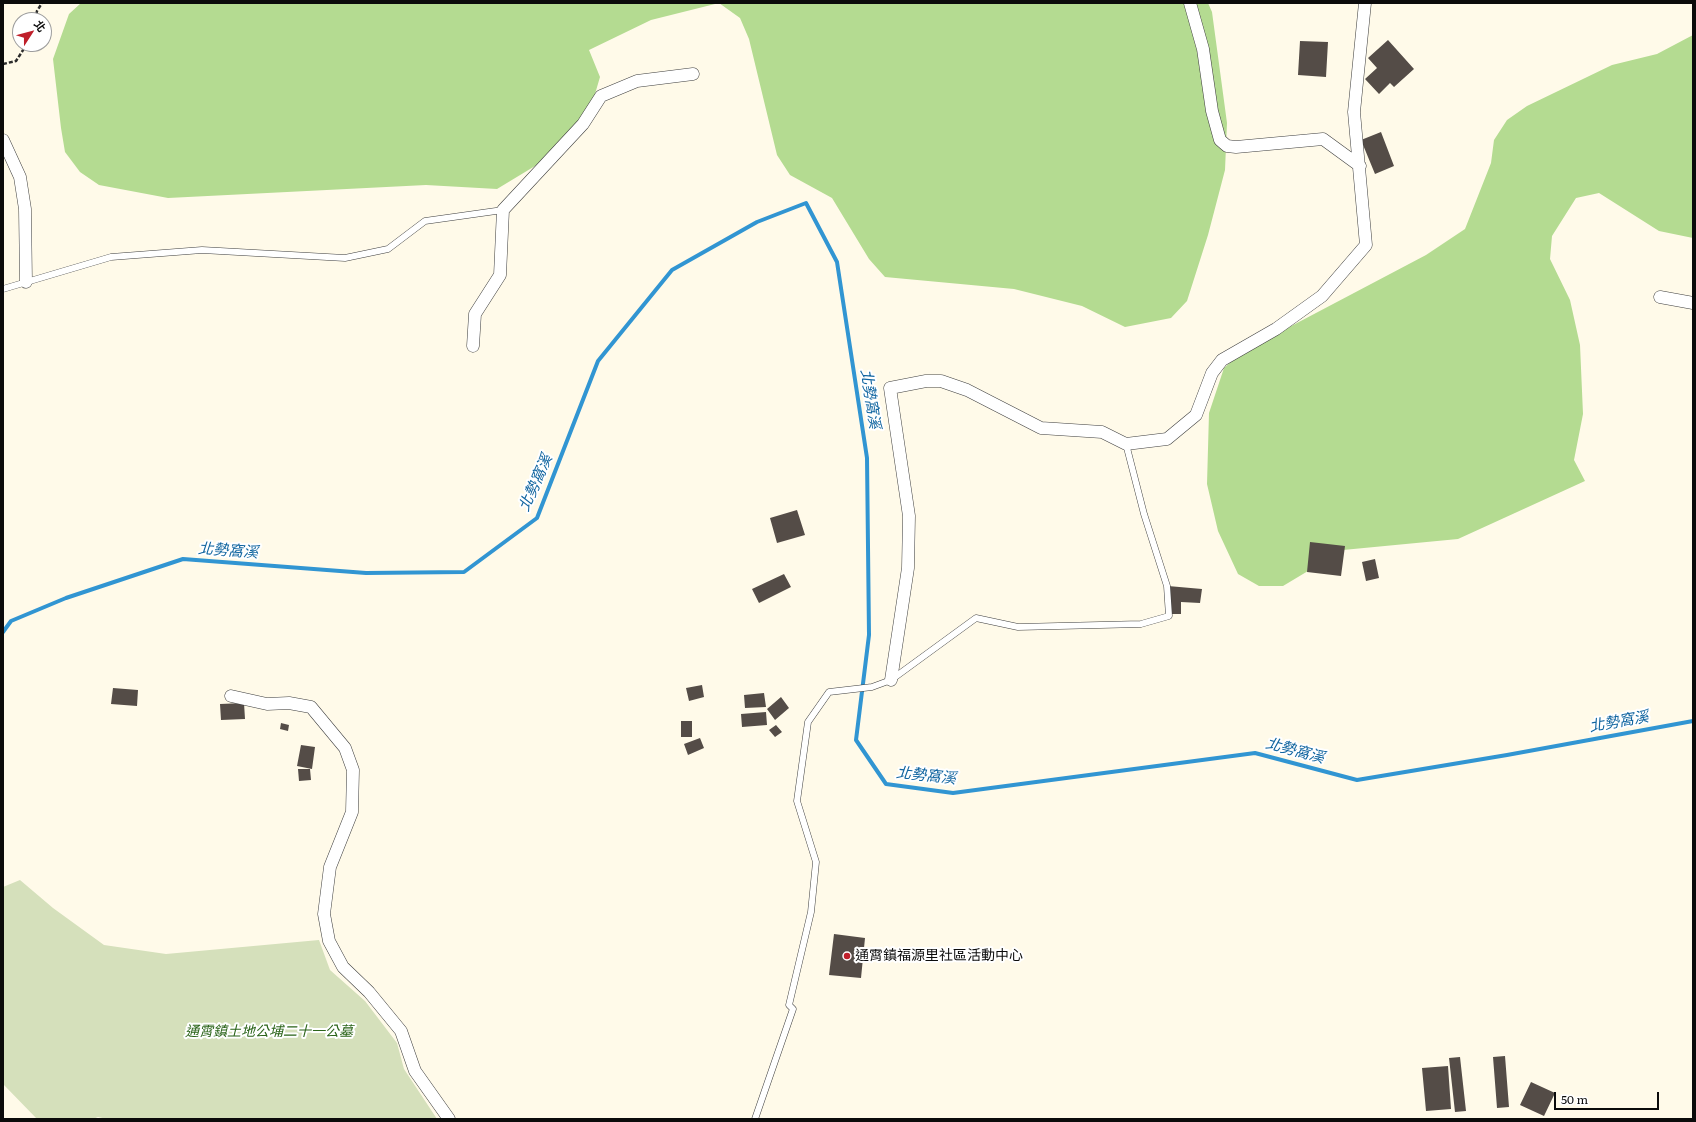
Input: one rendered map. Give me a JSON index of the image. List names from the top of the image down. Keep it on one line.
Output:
{"water":["北勢窩溪"],"parks":["通霄鎮土地公埔二十一公墓"],"places":["通霄鎮福源里社區活動中心"],"scale_bar":"50 m","north":"top right"}
